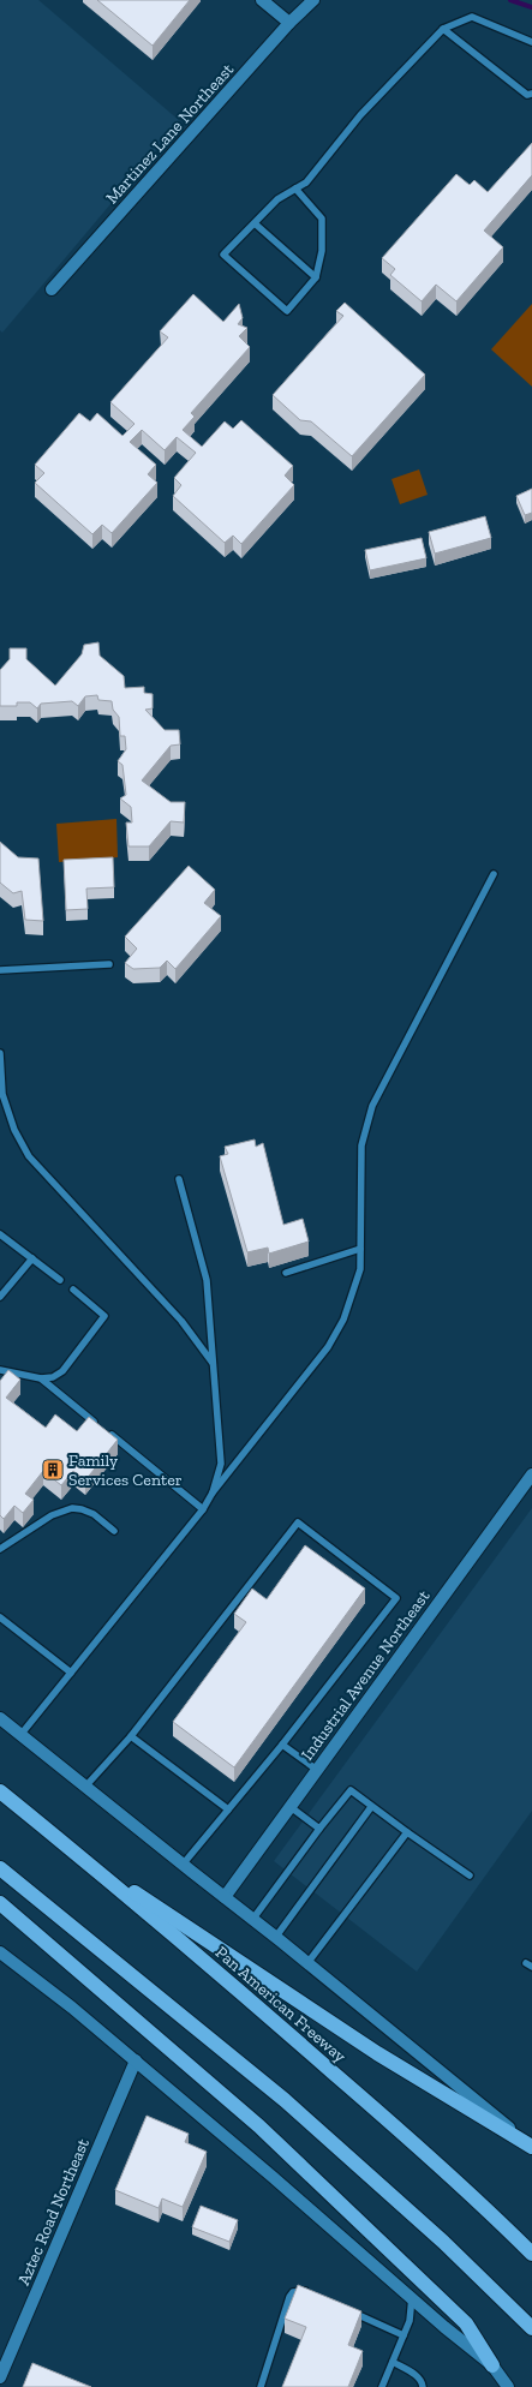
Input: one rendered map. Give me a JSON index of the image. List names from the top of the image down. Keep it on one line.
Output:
{"streets":{"highway":["Pan American Freeway"],"main road":["Martinez Lane Northeast","Industrial Avenue Northeast","Aztec Road Northeast"]},"places":{"building":["Family Services Center"]}}
